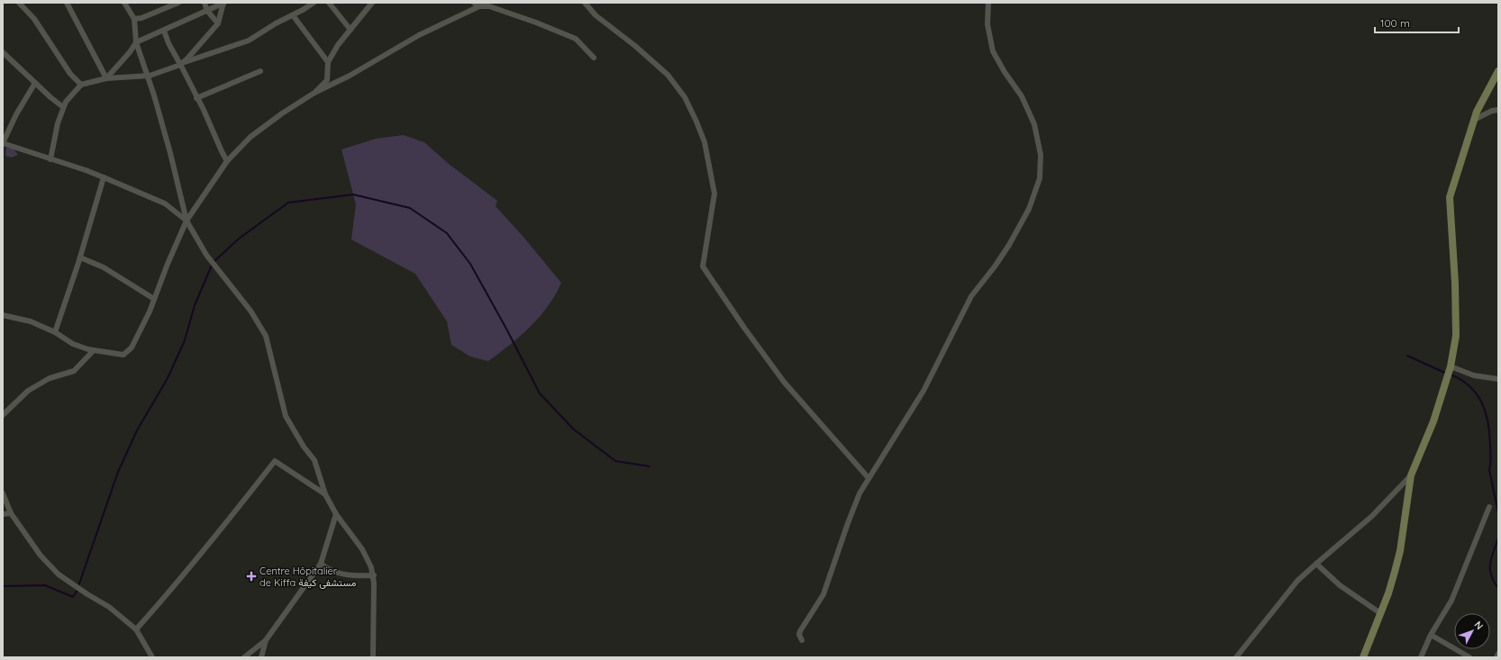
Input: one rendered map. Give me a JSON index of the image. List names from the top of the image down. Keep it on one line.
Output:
{"places":{"health":["Centre Hôpitalier de Kiffa مستشفى كيفة"]},"scale_bar":"100 m","north":"top right"}
